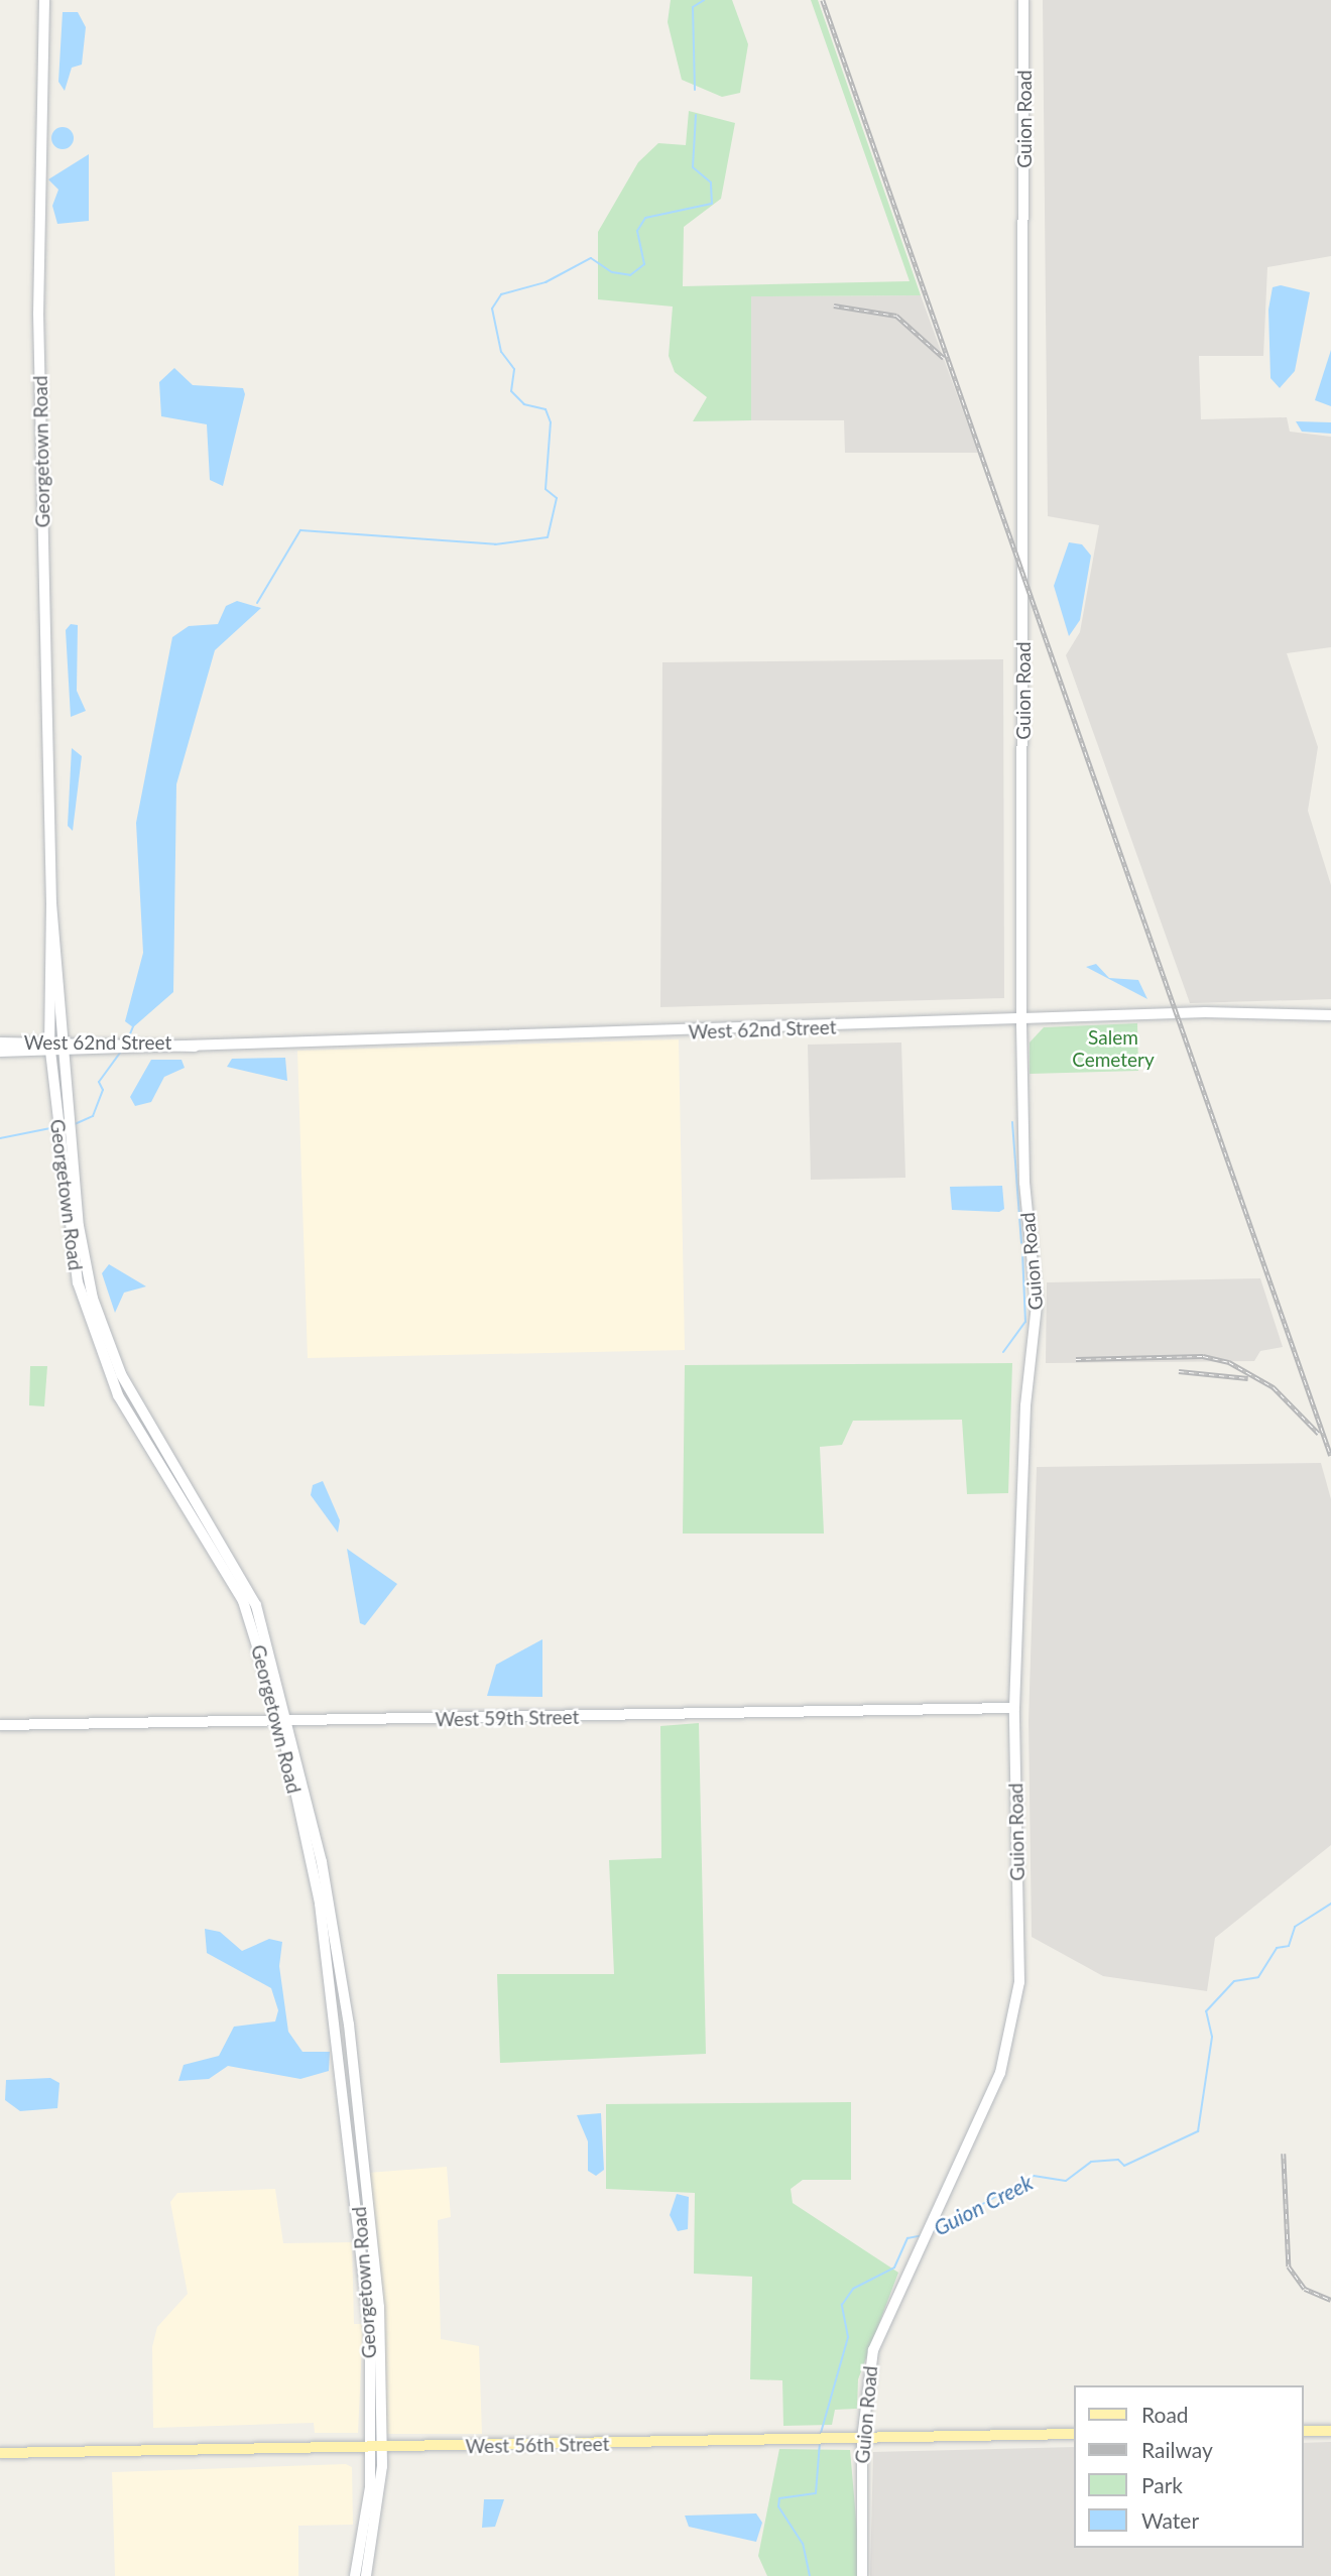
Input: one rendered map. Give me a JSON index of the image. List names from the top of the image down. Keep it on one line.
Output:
{"streets":{"main road":["West 56th Street"],"street":["Guion Road","Georgetown Road","West 62nd Street","West 59th Street"]},"crossings":[["Guion Road","West 62nd Street"],["Guion Road","West 59th Street"],["Guion Road","West 56th Street"],["Georgetown Road","West 62nd Street"],["Georgetown Road","West 59th Street"],["Georgetown Road","West 56th Street"]],"water":["Guion Creek"],"parks":["Salem Cemetery"],"legend":["Road","Railway","Park","Water"]}
